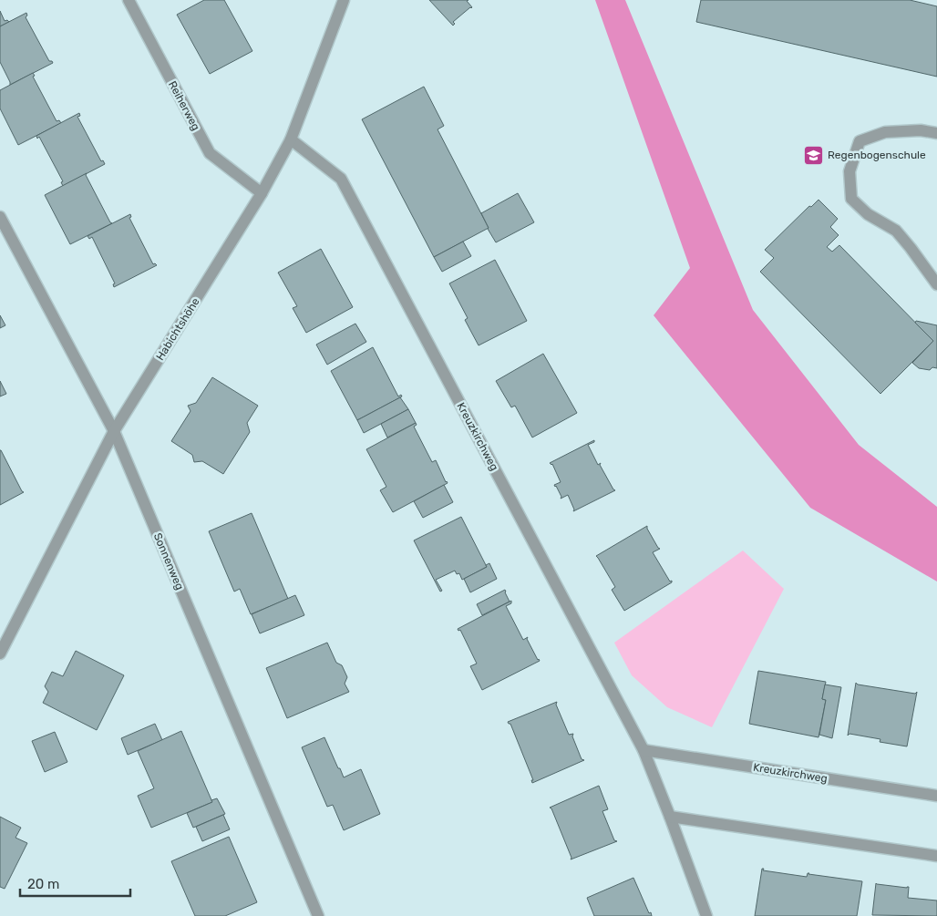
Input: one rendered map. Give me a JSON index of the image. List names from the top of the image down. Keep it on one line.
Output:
{"streets":{"street":["Reiherweg","Habichtshöhe","Kreuzkirchweg","Sonnenweg"]},"crossings":[["Reiherweg","Habichtshöhe"],["Habichtshöhe","Kreuzkirchweg"],["Habichtshöhe","Sonnenweg"]],"places":{"school or university":["Regenbogenschule"]},"scale_bar":"20 m"}
